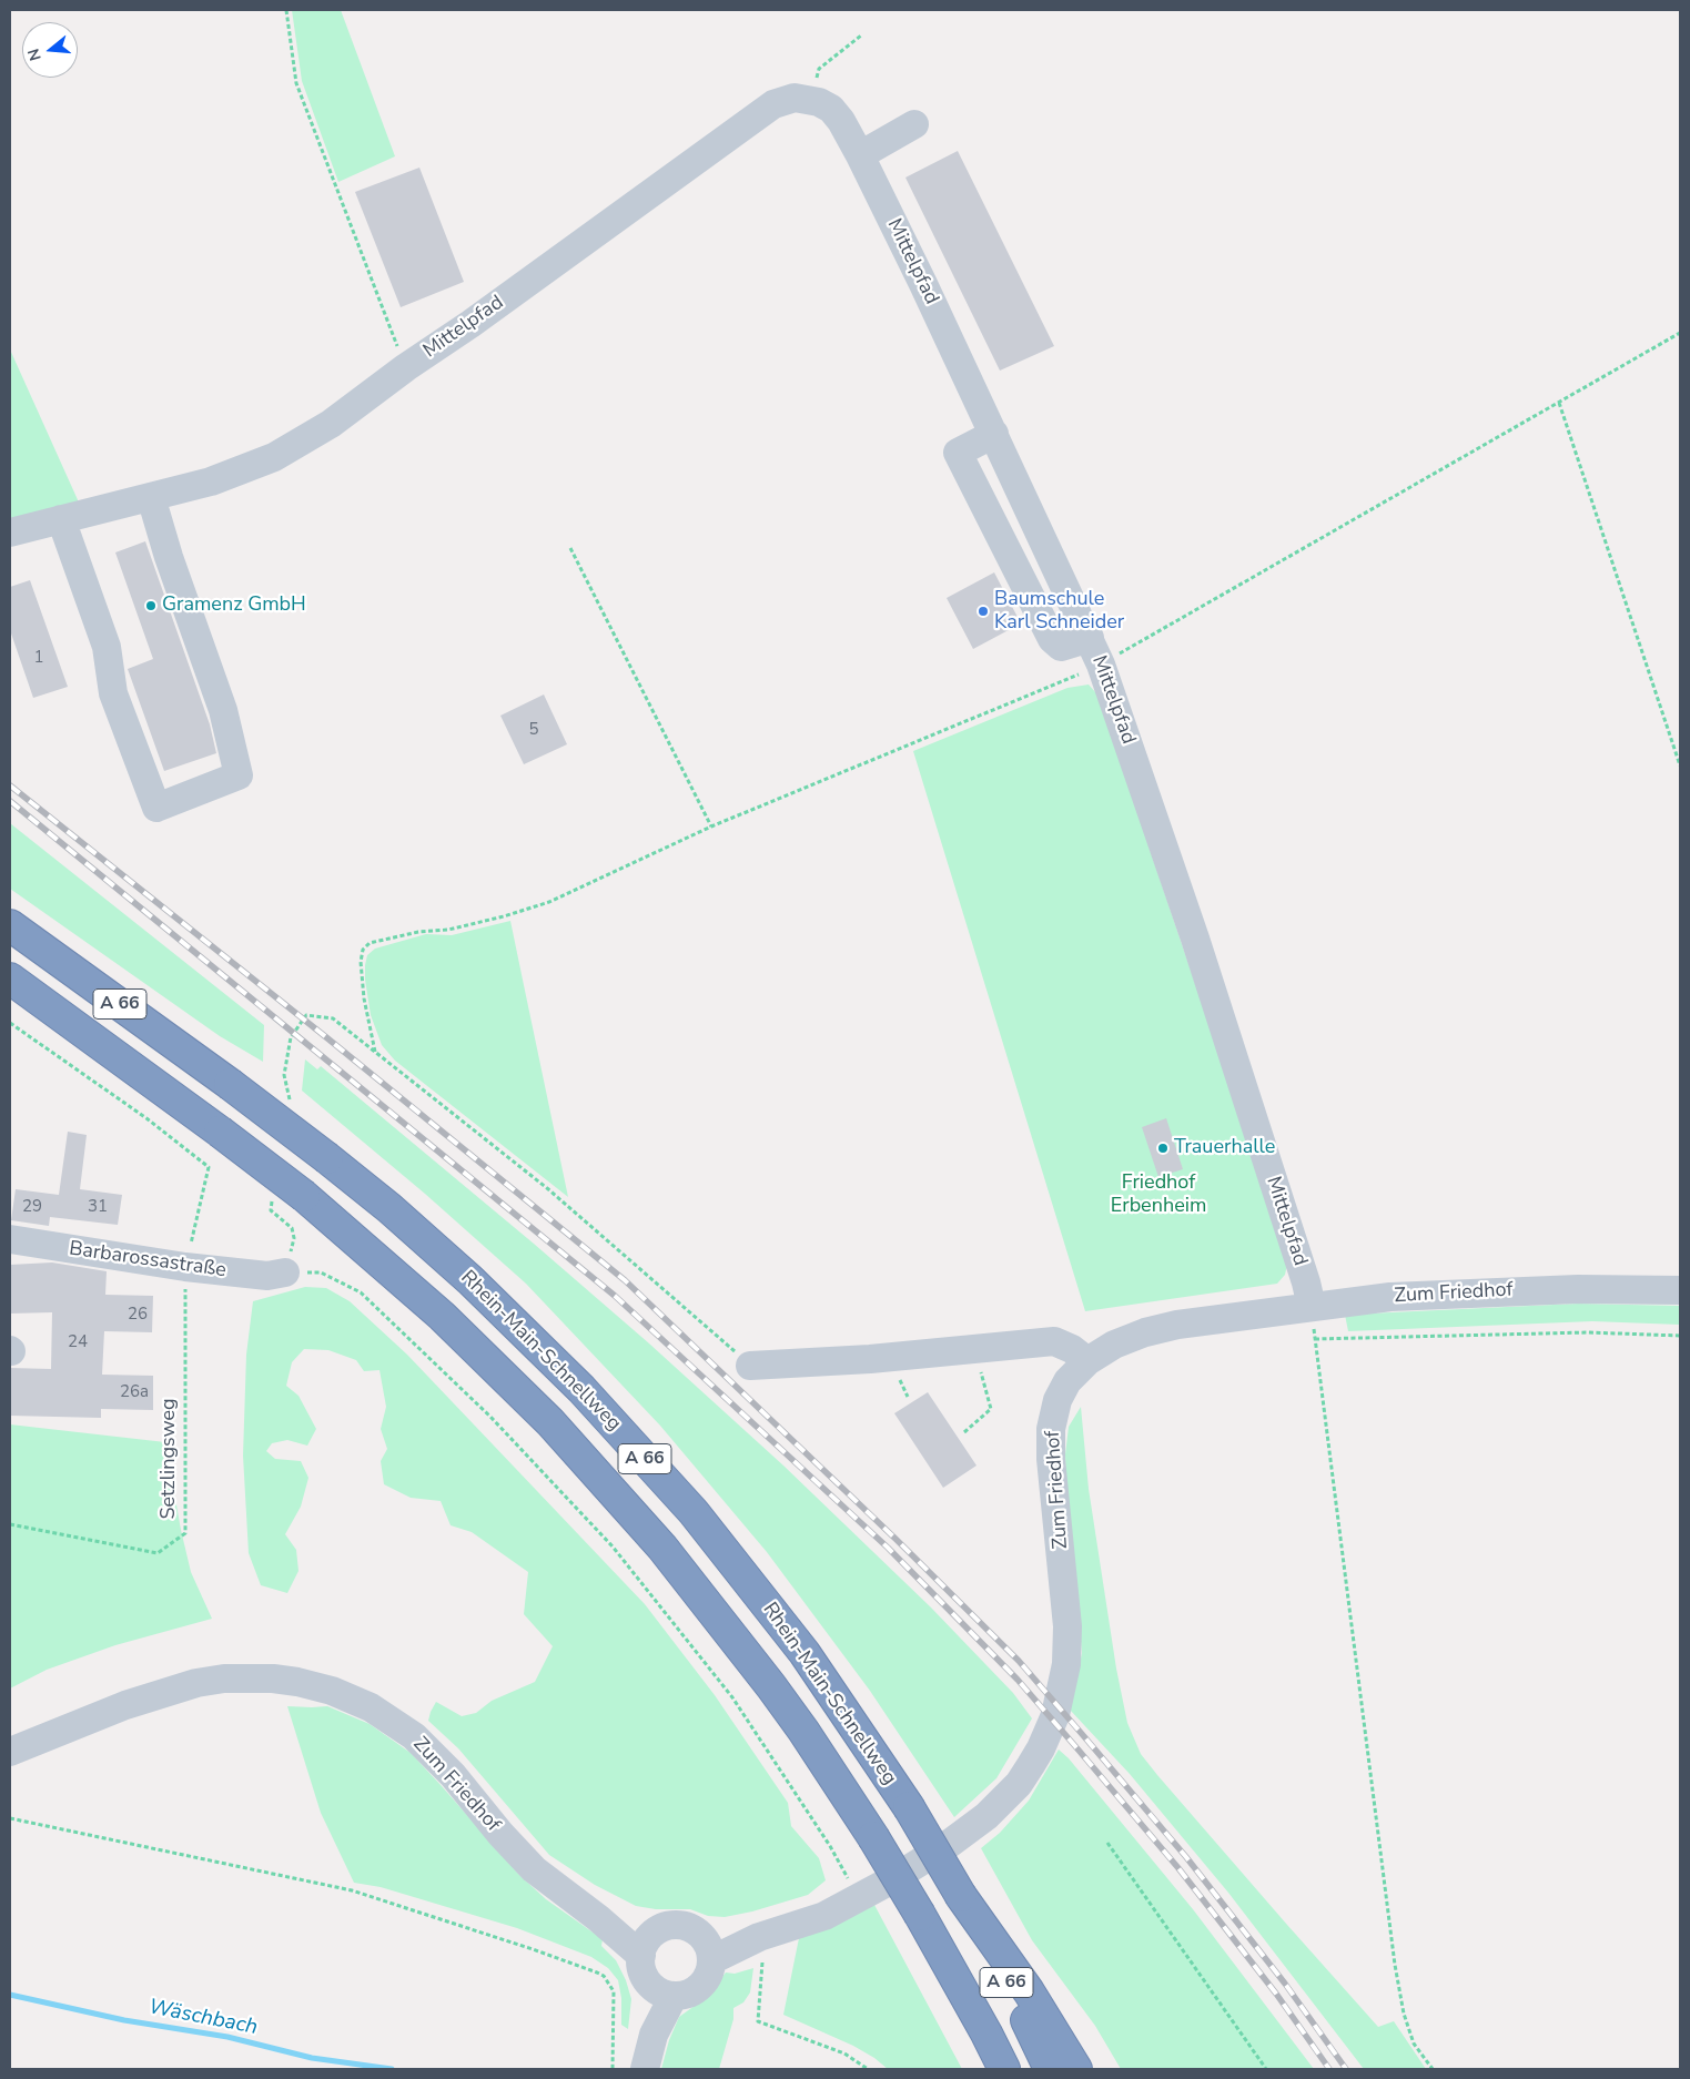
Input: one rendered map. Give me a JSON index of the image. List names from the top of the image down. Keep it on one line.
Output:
{"streets":{"highway":["A 66","Rhein-Main-Schnellweg"],"street":["Mittelpfad","Barbarossastraße","Zum Friedhof"],"path":["Setzlingsweg"]},"crossings":[["Mittelpfad","Zum Friedhof"],["A 66","Rhein-Main-Schnellweg"],["Barbarossastraße","Setzlingsweg"]],"water":["Wäschbach"],"parks":["Friedhof Erbenheim"],"places":["Gramenz GmbH","Baumschule Karl Schneider","Trauerhalle"],"house_numbers":["1","5","29","31","26","24","26a"],"north":"left"}
